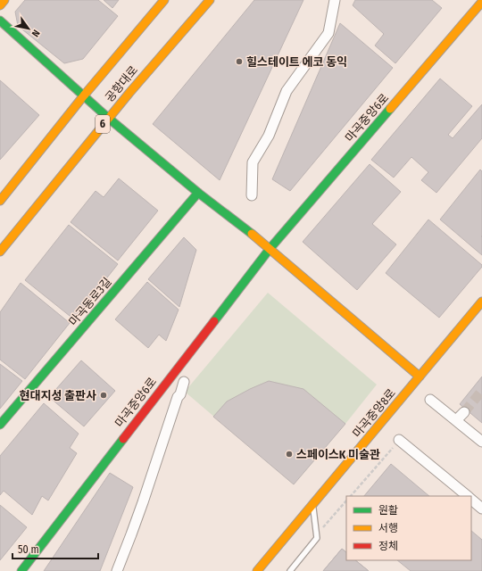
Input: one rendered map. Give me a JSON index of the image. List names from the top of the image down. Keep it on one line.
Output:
{"streets":{"street":["공항대로","마곡중앙6로","6","마곡동로3길","마곡중앙8로"]},"places":["힐스테이트 에코 동익","현대지성 출판사","스페이스K 미술관"],"legend":["원활","서행","정체"],"scale_bar":"50 m","north":"bottom right"}
